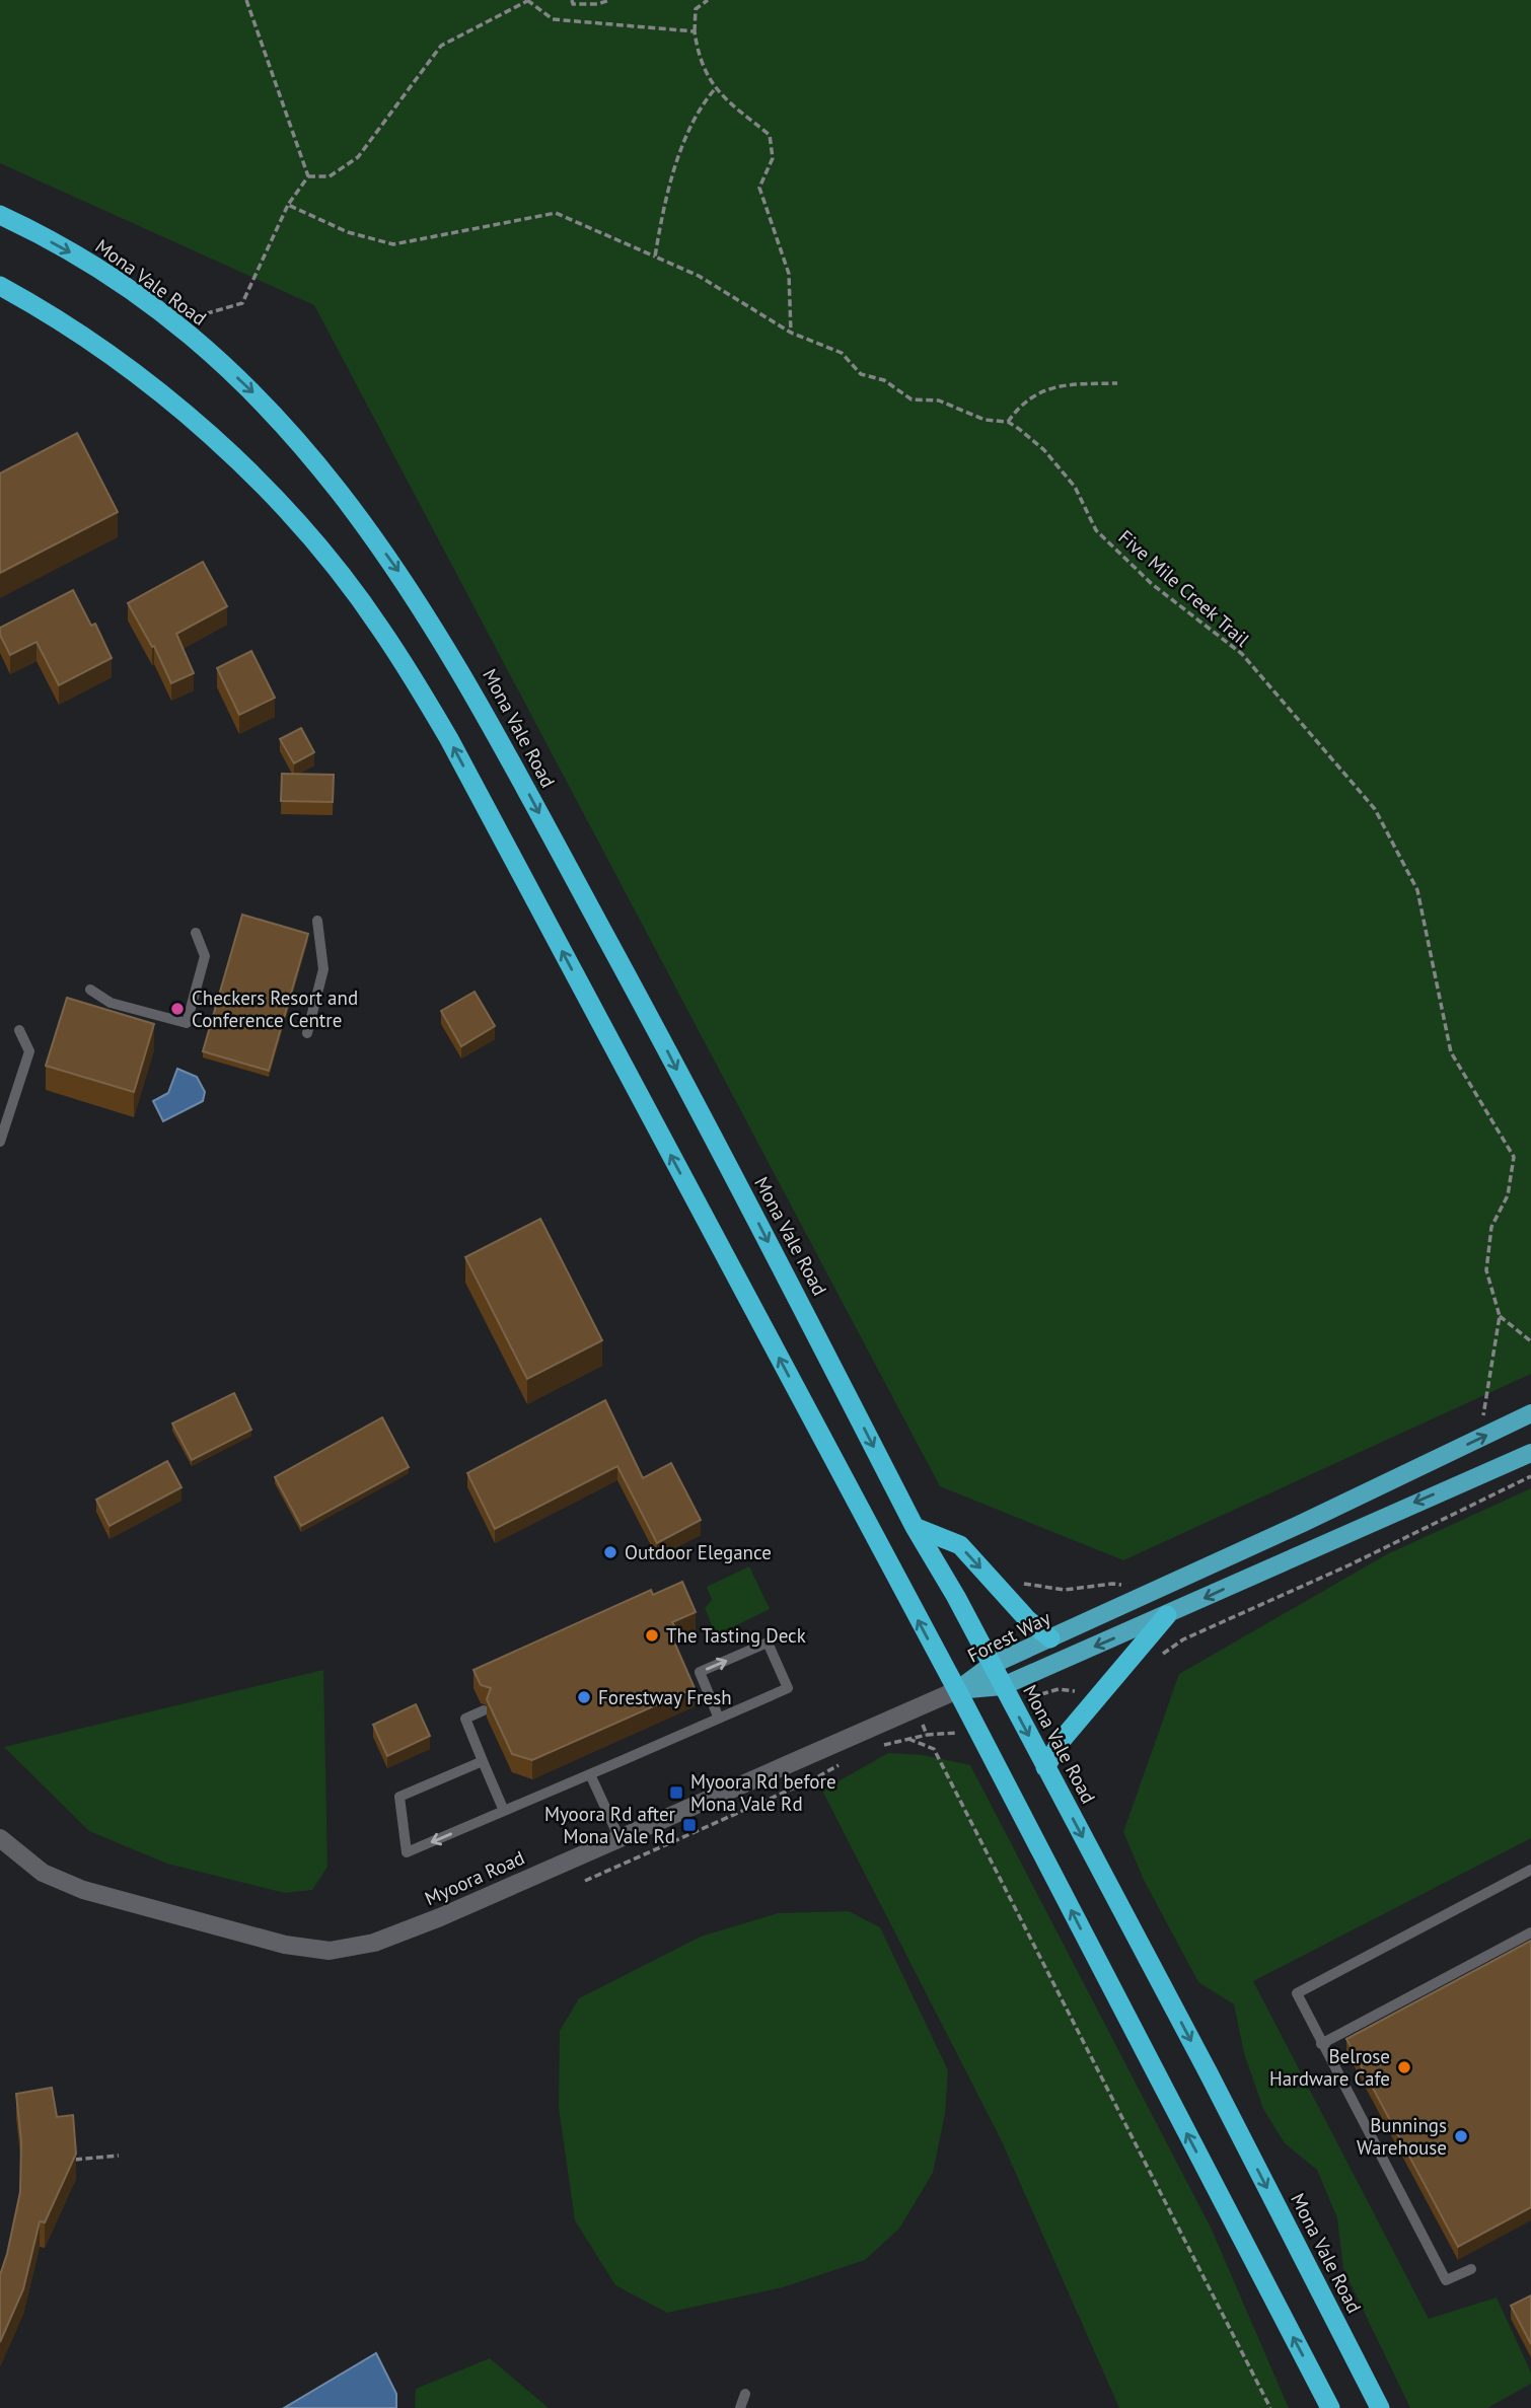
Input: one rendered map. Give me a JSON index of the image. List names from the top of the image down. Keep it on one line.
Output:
{"streets":{"highway":["Mona Vale Road"],"main road":["Forest Way"],"street":["Myoora Road"],"path":["Five Mile Creek Trail"]},"crossings":[["Mona Vale Road","Forest Way"],["Five Mile Creek Trail","Forest Way"],["Forest Way","Myoora Road"]],"places":{"other":["Checkers Resort and Conference Centre","Outdoor Elegance","The Tasting Deck","Forestway Fresh","Belrose Hardware Cafe","Bunnings Warehouse"],"transit":["Myoora Rd before Mona Vale Rd","Myoora Rd after Mona Vale Rd"]}}
